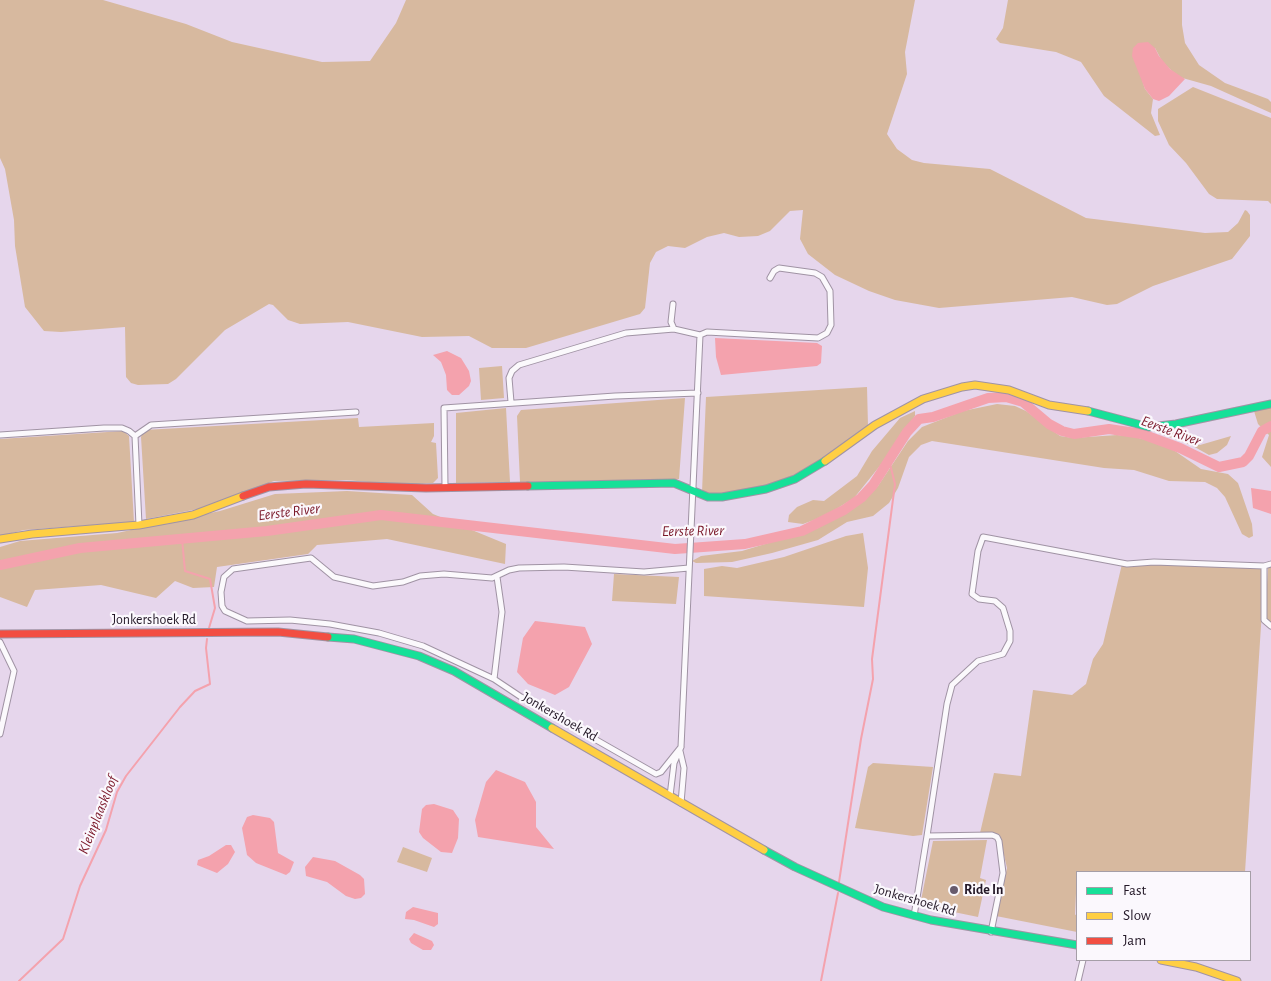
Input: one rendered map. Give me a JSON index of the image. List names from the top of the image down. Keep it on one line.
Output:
{"streets":{"street":["Jonkershoek Rd"]},"water":["Eerste River","Kleinplaaskloof"],"places":["Ride In"],"legend":["Fast","Slow","Jam"]}
